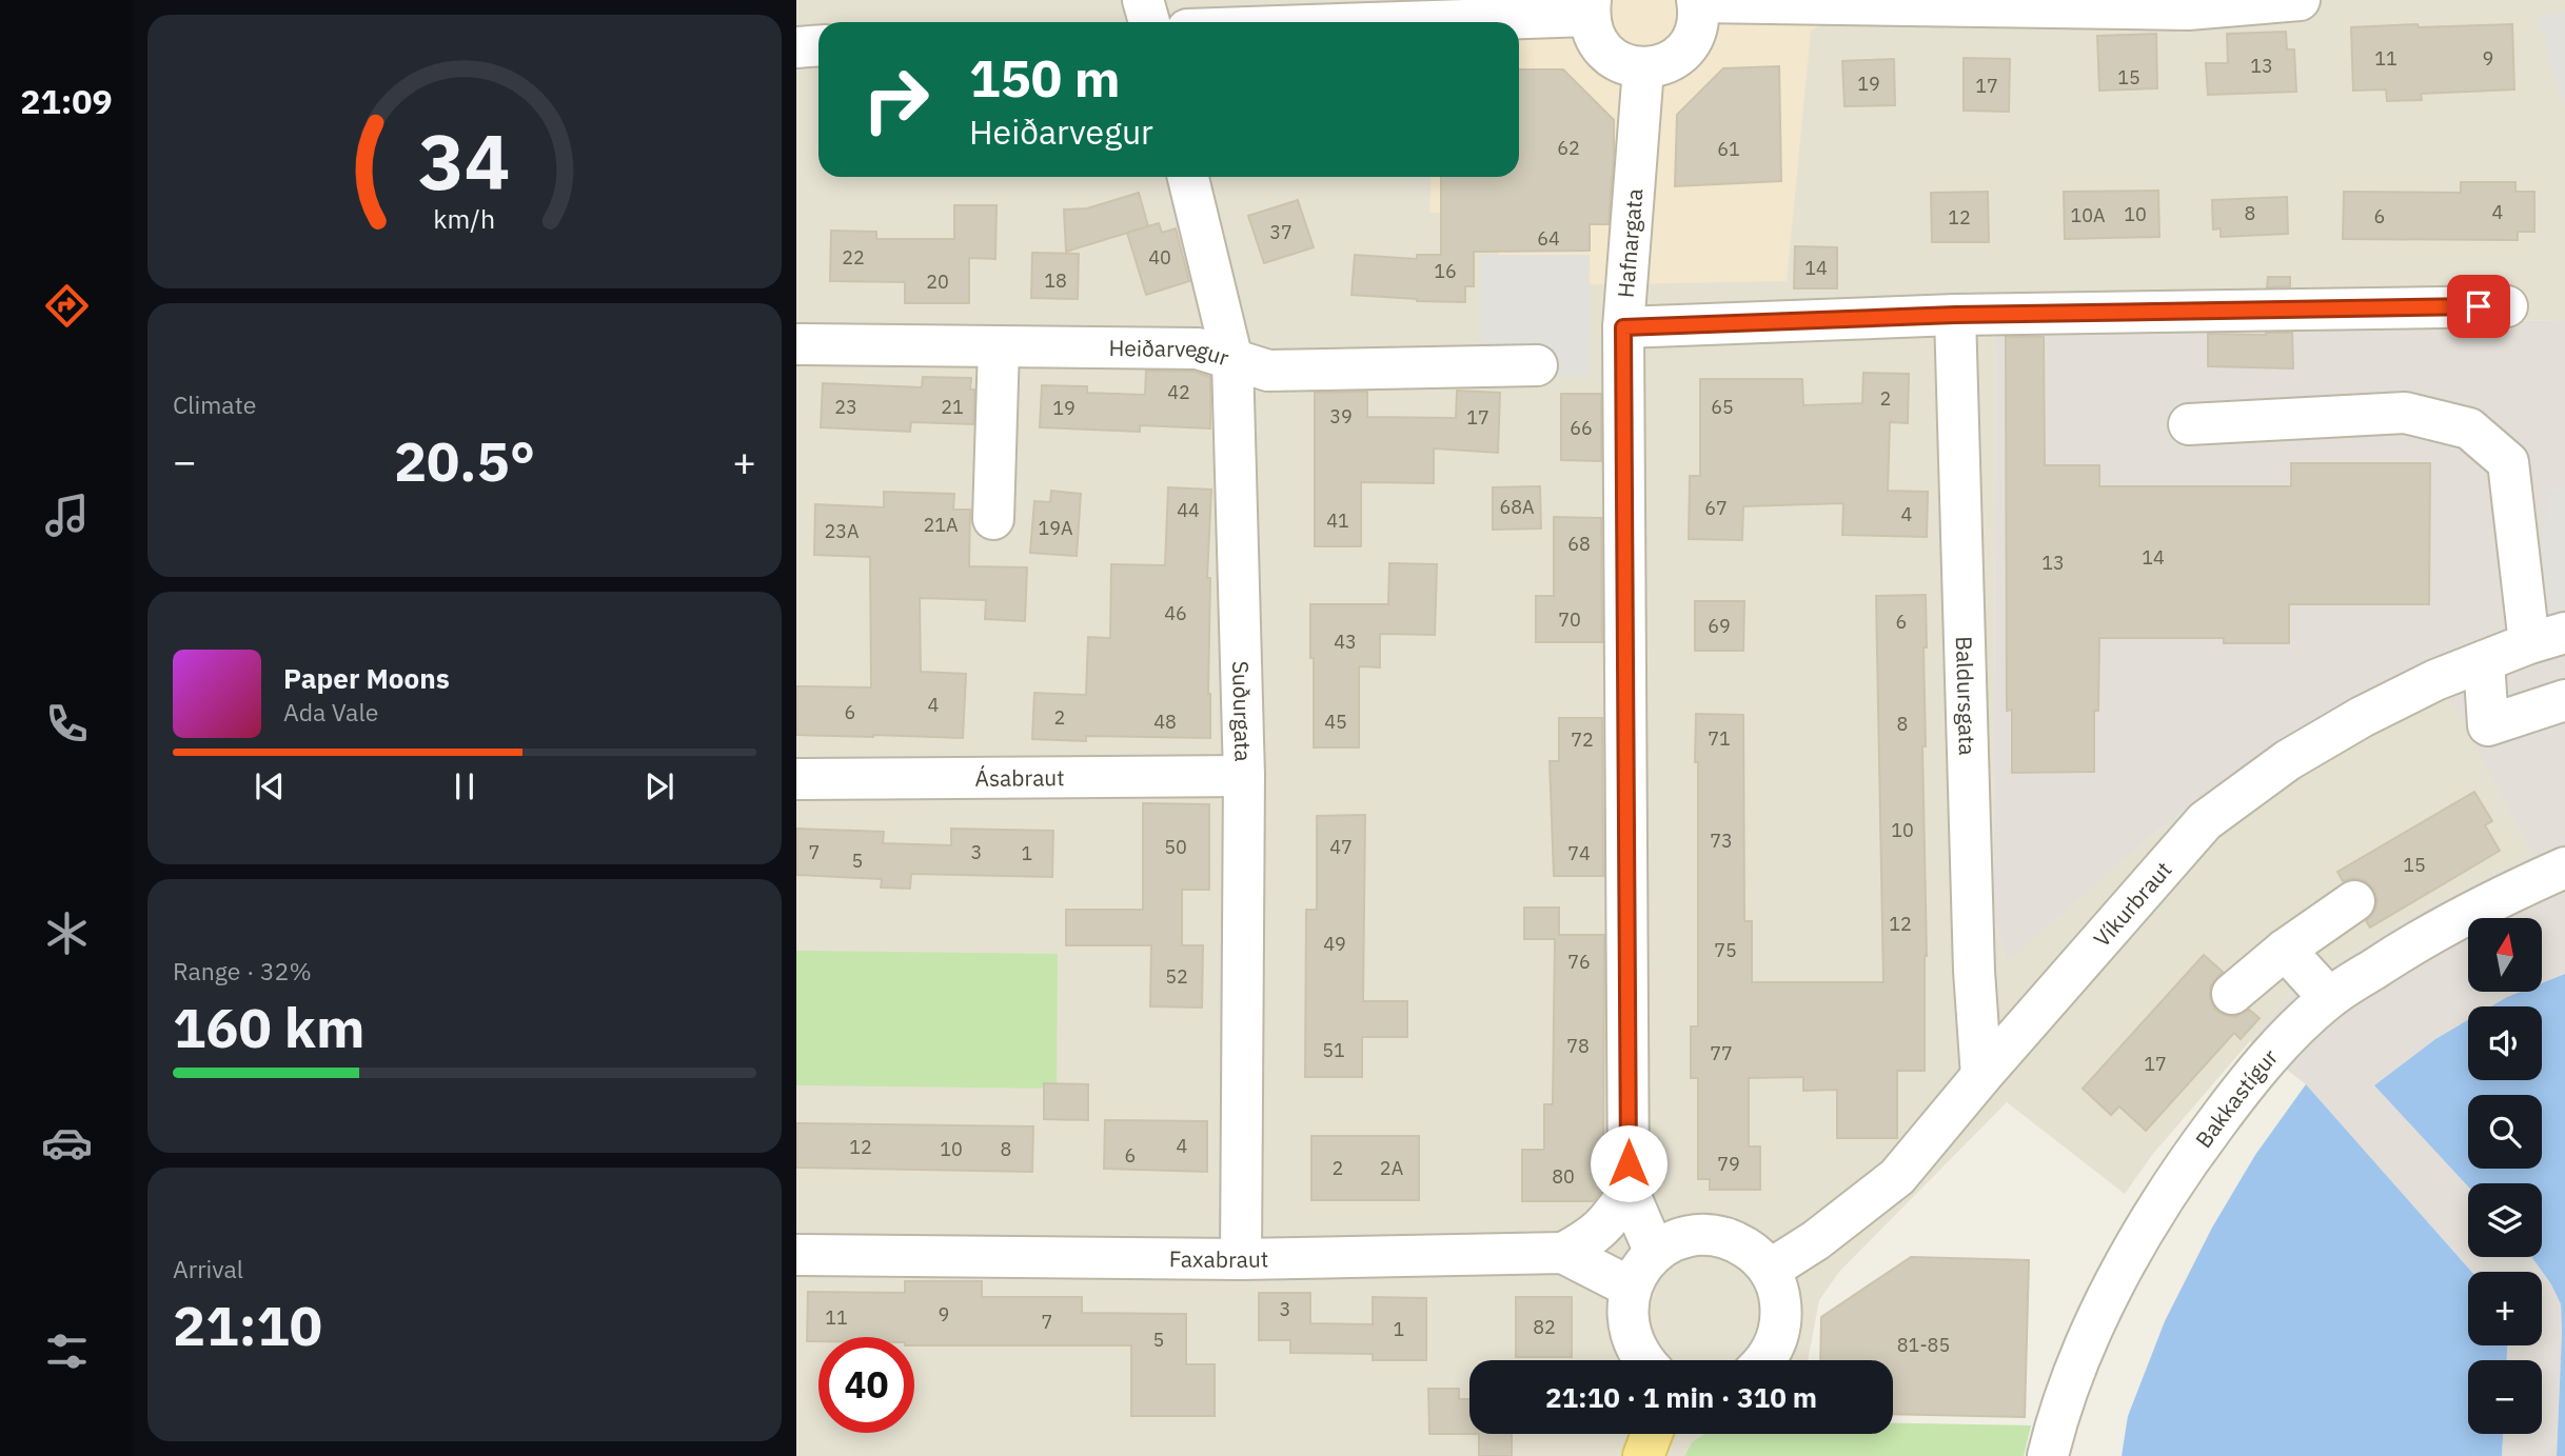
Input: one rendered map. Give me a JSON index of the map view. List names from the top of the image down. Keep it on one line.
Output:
{"streets":{"street":["Hafnargata","Heiðarvegur","Baldursgata","Suðurgata","Ásabraut","Víkurbraut","Bakkastígur","Faxabraut"]},"crossings":[["Heiðarvegur","Suðurgata"],["Baldursgata","Víkurbraut"],["Suðurgata","Ásabraut"],["Suðurgata","Faxabraut"]],"house_numbers":["11","9","13","15","19","17","62","61","4","8","10","10A","6","12","37","64","22","40","14","16","18","20","42","2","23","21","65","19","39","17","66","68A","67","44","4","41","21A","19A","23A","68","14","13","46","70","6","69","43","4","6","2","48","45","8","71","72","10","73","50","47","7","3","1","74","5","15","12","49","75","76","52","78","51","77","17","4","12","10","8","6","79","2","2A","80","3","9","11","7","82","1","5","81-85"],"north":"top","page":{"tabs":"21:09","turn":["150 m","Heiðarvegur"],"tile":["Climate",["Range · 32%","160 km"],["Arrival","21:10"]],"heat":["−","20.5°","+"],"song":["Paper Moons","Ada Vale"],"map_buttons":["+","−"],"limit":"40","trip":"21:10 · 1 min · 310 m","gauge":["34","km/h"]}}
